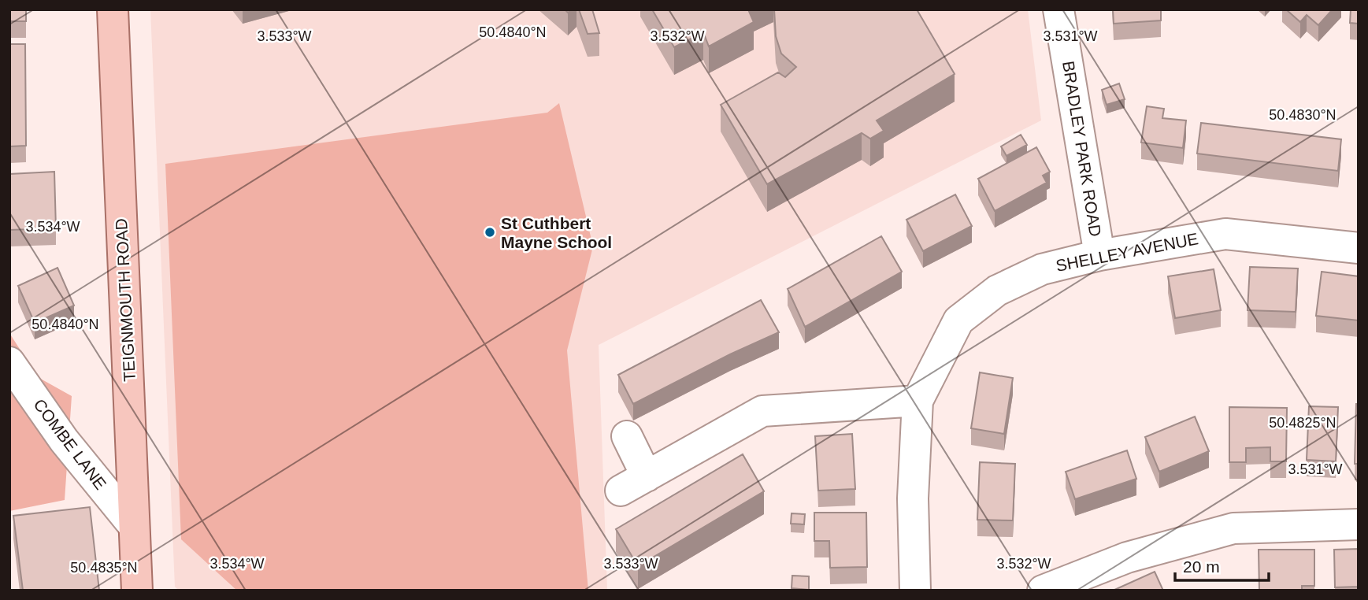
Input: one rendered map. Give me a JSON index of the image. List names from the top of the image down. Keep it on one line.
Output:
{"streets":{"main road":["TEIGNMOUTH ROAD"],"street":["BRADLEY PARK ROAD","SHELLEY AVENUE","COMBE LANE"]},"crossings":[["BRADLEY PARK ROAD","SHELLEY AVENUE"],["TEIGNMOUTH ROAD","COMBE LANE"]],"places":["St Cuthbert Mayne School"],"scale_bar":"20 m","coordinates":["50.4840°N","3.531°W","3.533°W","3.532°W","50.4830°N","3.534°W","50.4825°N","50.4835°N"]}
